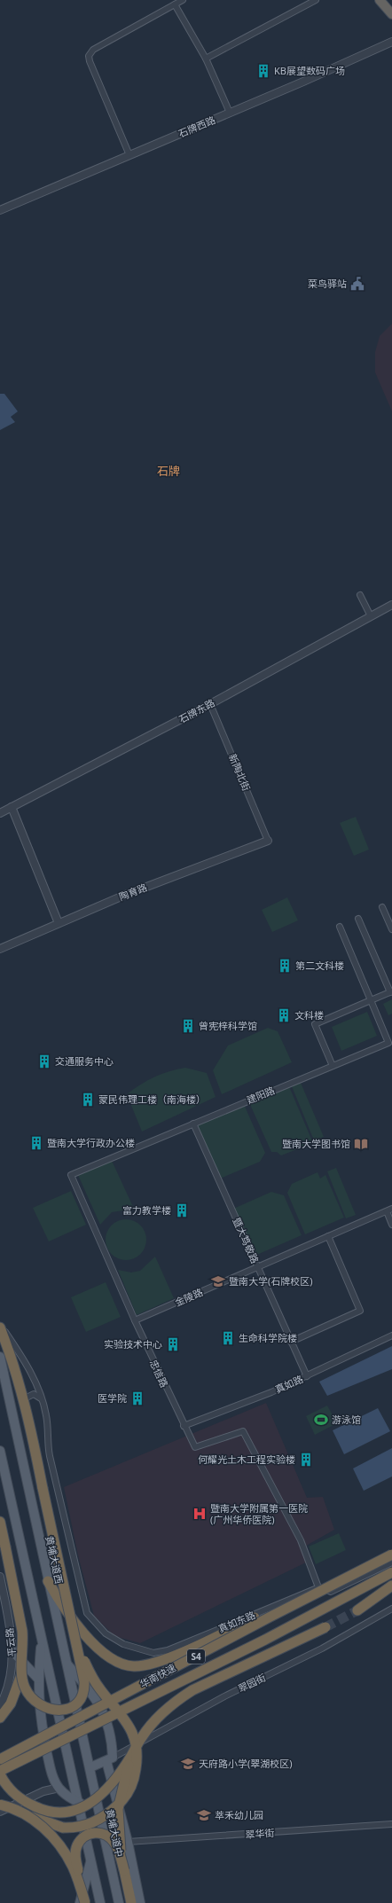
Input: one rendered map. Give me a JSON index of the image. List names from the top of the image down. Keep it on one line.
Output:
{"streets":{"highway":["S4","华南快速"],"main road":["黄埔大道西","黄埔大道中"],"street":["石牌西路","石牌东路","新陶北街","陶育路","建阳路","暨大笃敬路","金陵路","忠信路","真如路","真如东路","平云路","翠园街","翠华街"]},"crossings":[["石牌东路","新陶北街"],["新陶北街","陶育路"],["建阳路","暨大笃敬路"],["建阳路","金陵路"],["建阳路","忠信路"],["暨大笃敬路","金陵路"],["暨大笃敬路","真如路"],["金陵路","忠信路"],["忠信路","真如路"],["忠信路","真如东路"],["黄埔大道西","黄埔大道中"]],"districts":["石牌"],"places":{"building":["KB展望数码广场","第二文科楼","文科楼","曾宪梓科学馆","交通服务中心","蒙民伟理工楼（南海楼）","暨南大学行政办公楼","富力教学楼","生命科学院楼","实验技术中心","医学院","何耀光土木工程实验楼"],"public building":["菜鸟驿站"],"library":["暨南大学图书馆"],"school or university":["暨南大学(石牌校区)","天府路小学(翠湖校区)","萃禾幼儿园"],"sports":["游泳馆"],"hospital":["暨南大学附属第一医院 (广州华侨医院)"]}}
